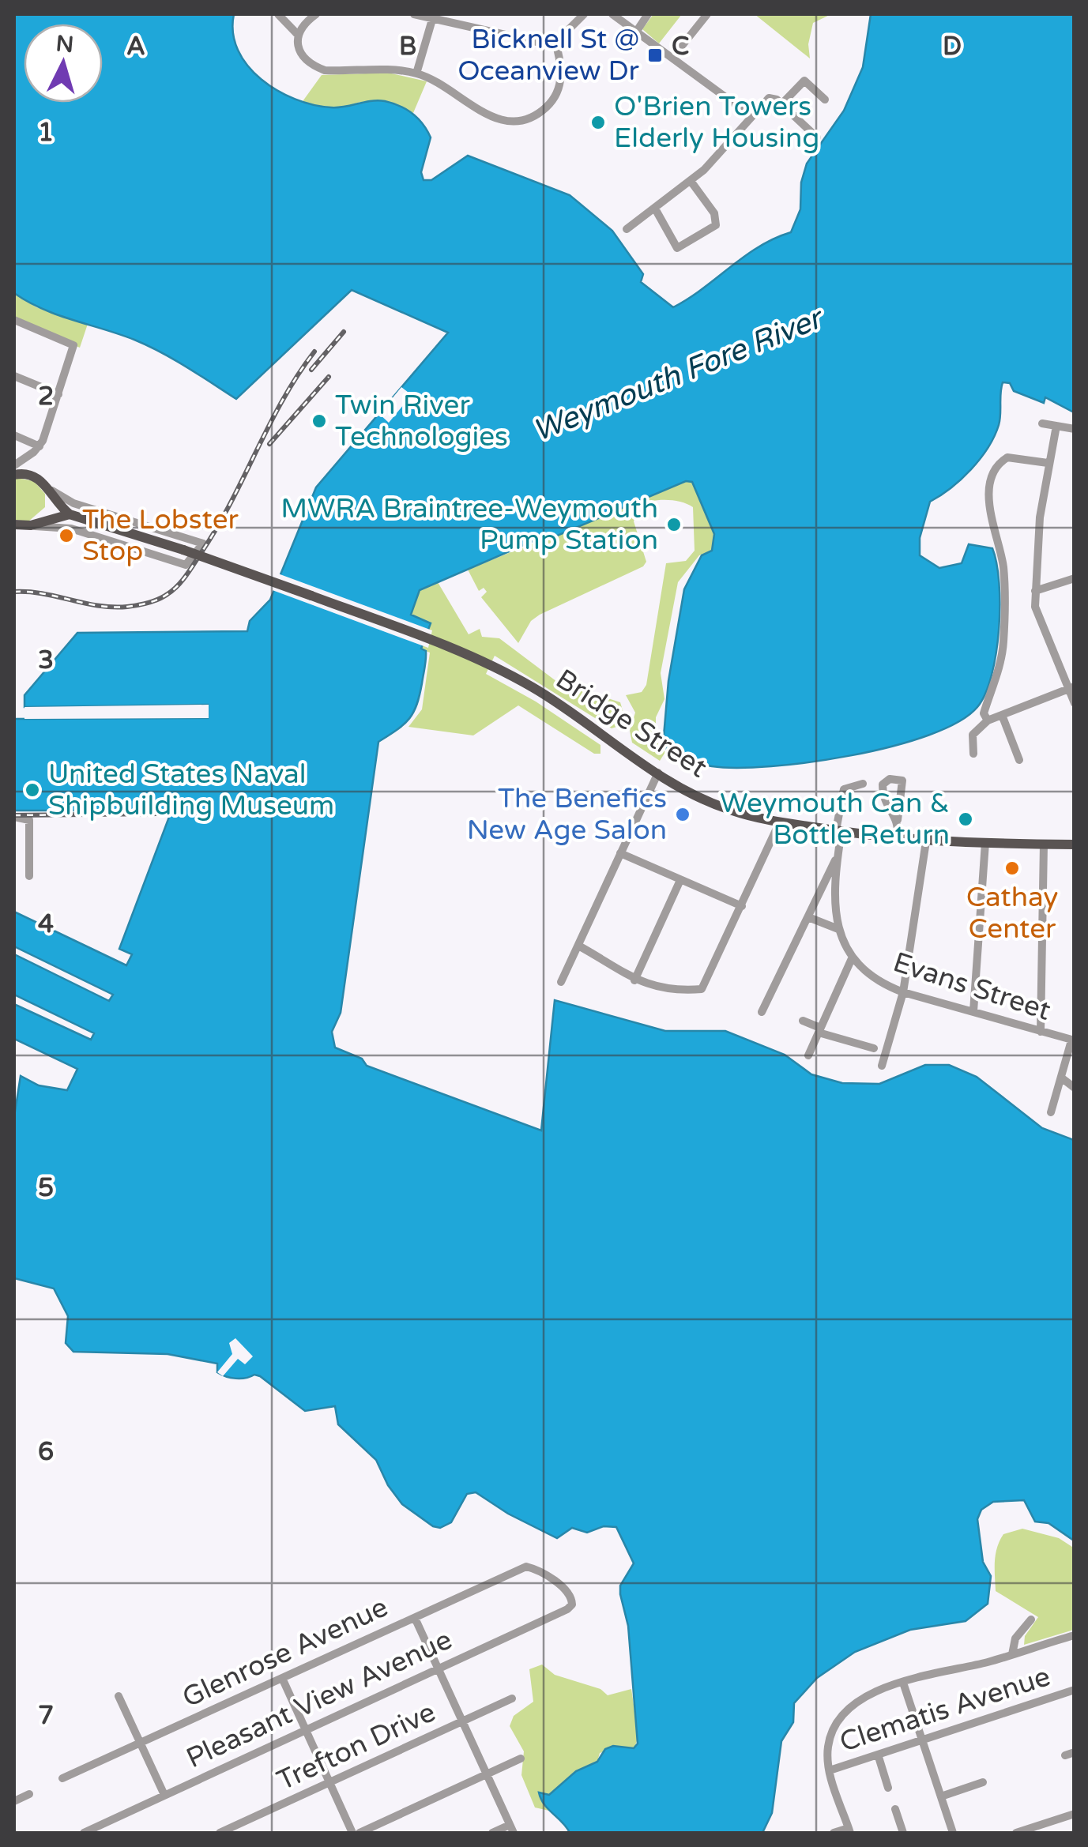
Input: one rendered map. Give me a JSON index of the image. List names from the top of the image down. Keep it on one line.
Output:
{"streets":{"main road":["Bridge Street"],"street":["Evans Street","Glenrose Avenue","Pleasant View Avenue","Clematis Avenue","Trefton Drive"]},"crossings":[["Bridge Street","Evans Street"],["Glenrose Avenue","Pleasant View Avenue"]],"water":["Weymouth Fore River"],"places":{"transit":["Bicknell St @ Oceanview Dr"],"other":["O'Brien Towers Elderly Housing","Twin River Technologies","MWRA Braintree-Weymouth Pump Station","The Lobster Stop","United States Naval Shipbuilding Museum","The Benefics New Age Salon","Weymouth Can & Bottle Return","Cathay Center"]},"north":"top","grid":{"columns":["A","B","C","D"],"rows":["1","2","3","4","5","6","7"]}}
